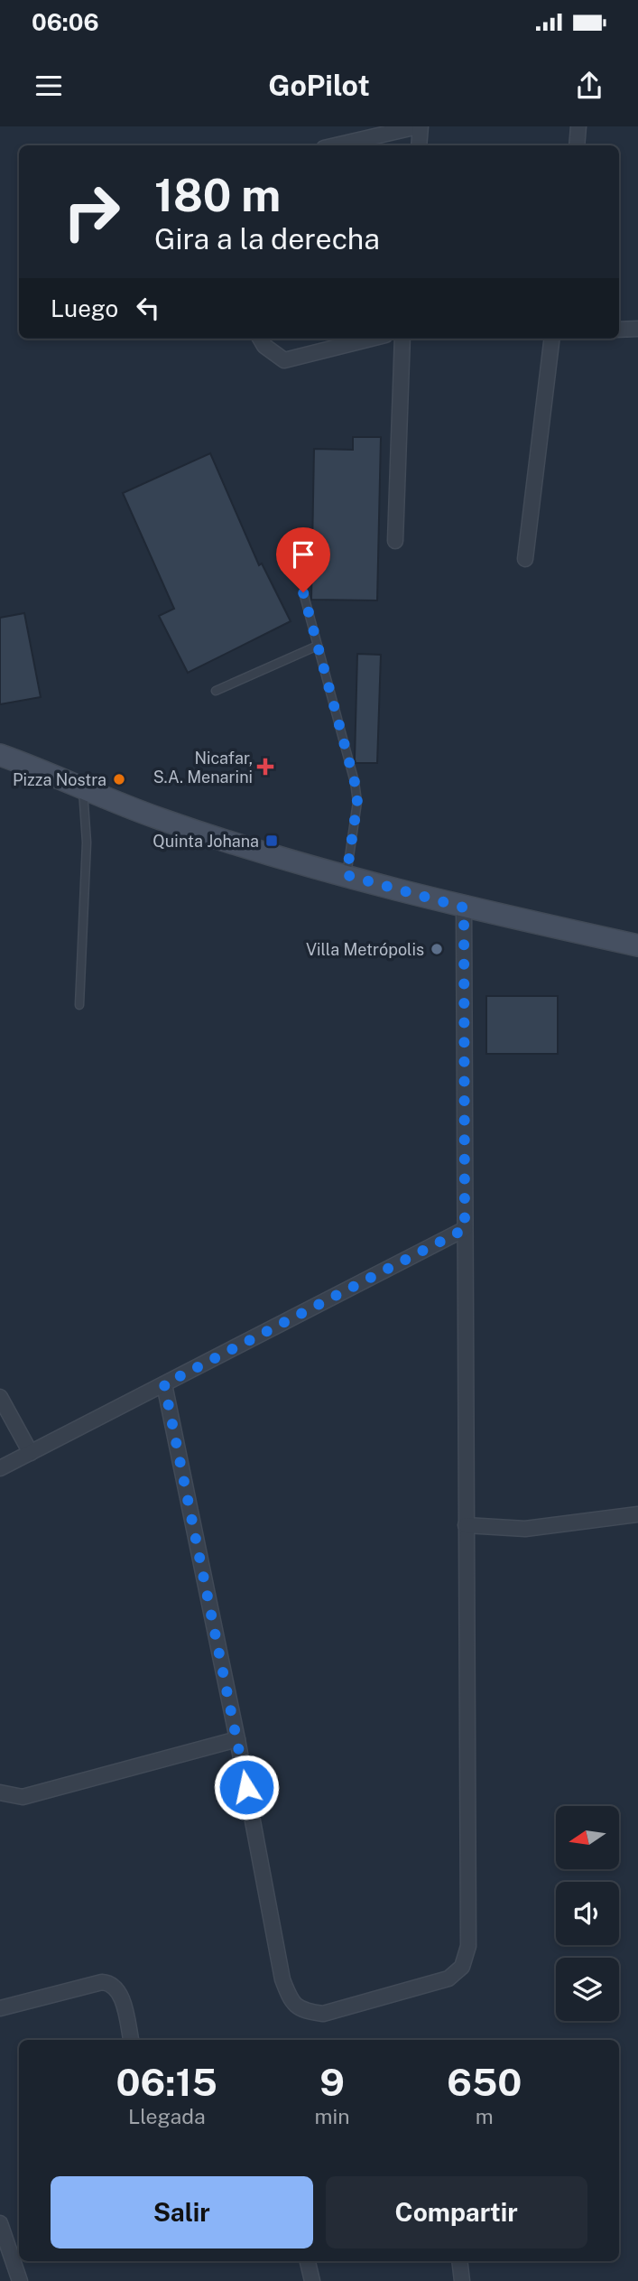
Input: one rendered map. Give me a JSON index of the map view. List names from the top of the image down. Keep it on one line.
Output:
{"places":{"health":["Nicafar, S.A. Menarini"],"other":["Pizza Nostra","Villa Metrópolis"],"transit":["Quinta Johana"]},"north":"left","page":{"status":"06:06","header":"GoPilot","turn":["180 m","Gira a la derecha"],"then":"Luego","eta":["06:15","Llegada","9","min","650","m"],"buttons":["Salir","Compartir"]}}
